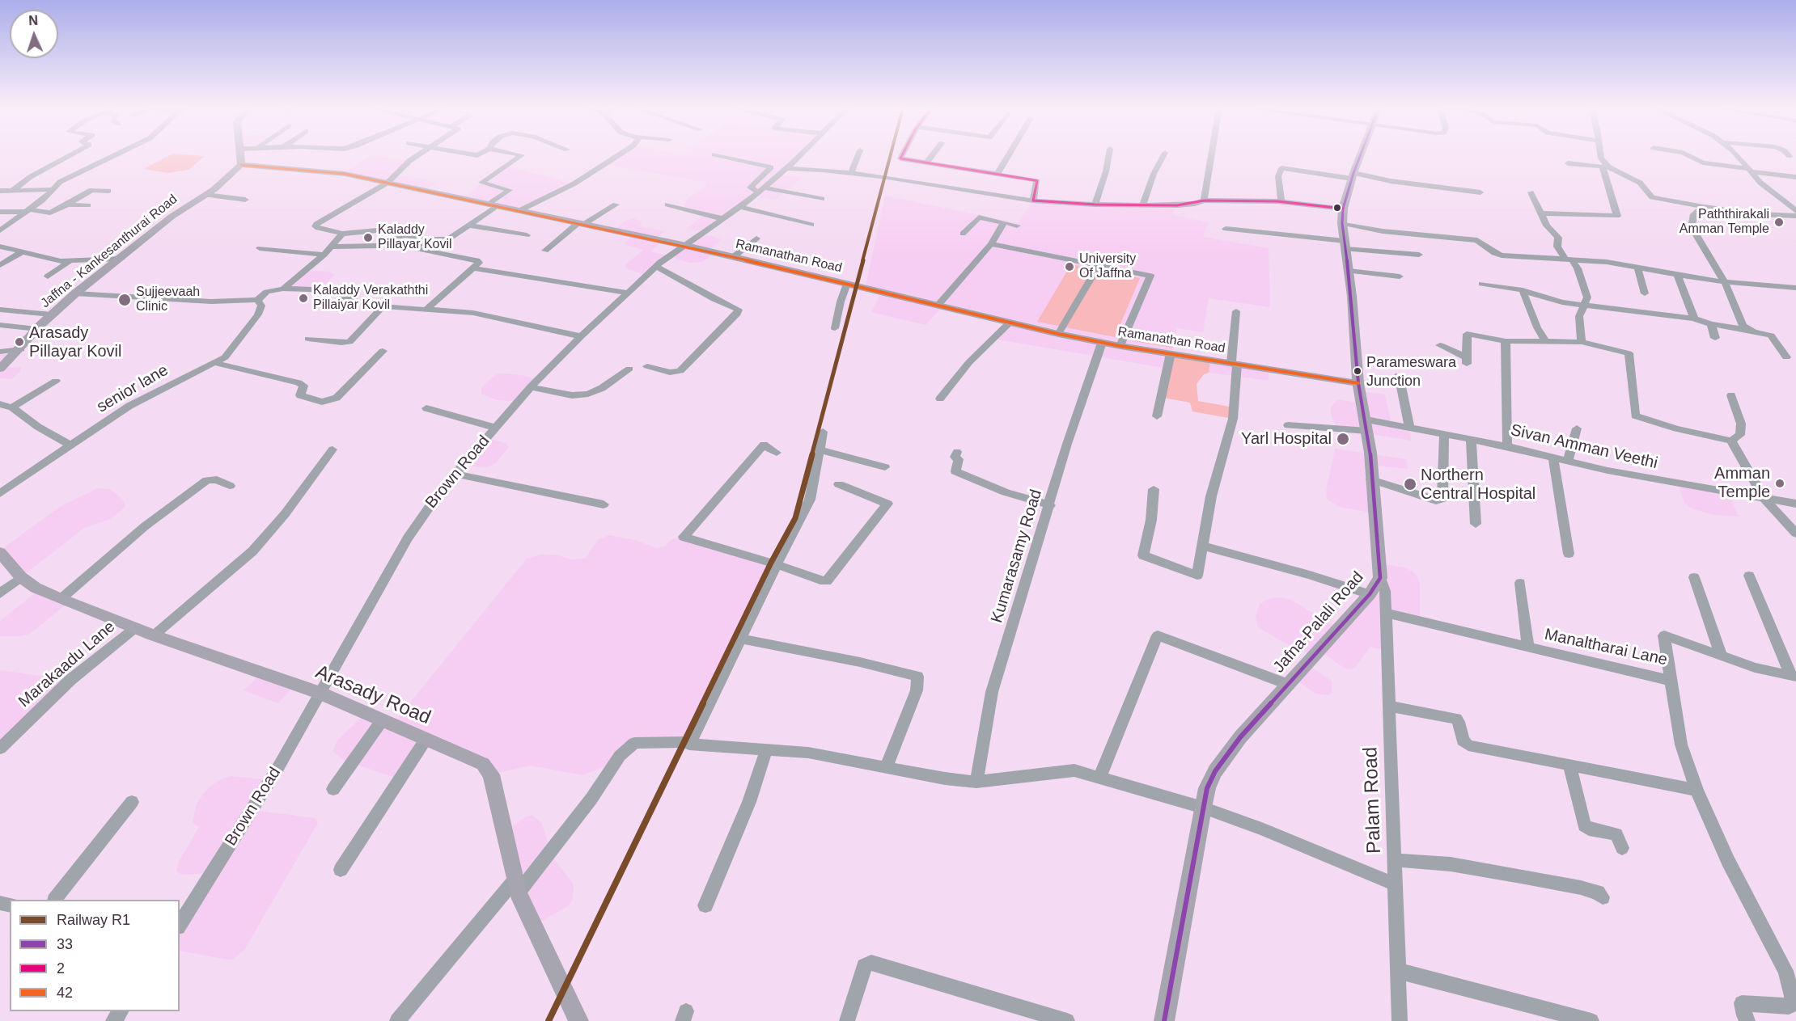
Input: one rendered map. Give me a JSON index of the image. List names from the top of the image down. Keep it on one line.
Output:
{"streets":{"main road":["Jaffna - Kankesanthurai Road","Ramanathan Road","Jafna-Palali Road","Arasady Road"],"street":["senior lane","Sivan Amman Veethi","Brown Road","Kumarasamy Road","Manaltharai Lane","Marakaadu Lane","Palam Road"]},"crossings":[["Jaffna - Kankesanthurai Road","Ramanathan Road"],["Ramanathan Road","Brown Road"],["Ramanathan Road","Kumarasamy Road"],["Ramanathan Road","Jafna-Palali Road"],["Sivan Amman Veethi","Jafna-Palali Road"],["Brown Road","Arasady Road"],["Jafna-Palali Road","Palam Road"],["Manaltharai Lane","Palam Road"],["Marakaadu Lane","Arasady Road"]],"places":["Paththirakali Amman Temple","Kaladdy Pillayar Kovil","University Of Jaffna","Kaladdy Verakaththi Pillaiyar Kovil","Sujjeevaah Clinic","Arasady Pillayar Kovil","Parameswara Junction","Yarl Hospital","Amman Temple","Northern Central Hospital"],"lines":["rail line R1","transit line 33","transit line 2","transit line 42"],"legend":["Railway R1","33","2","42"],"north":"top"}
